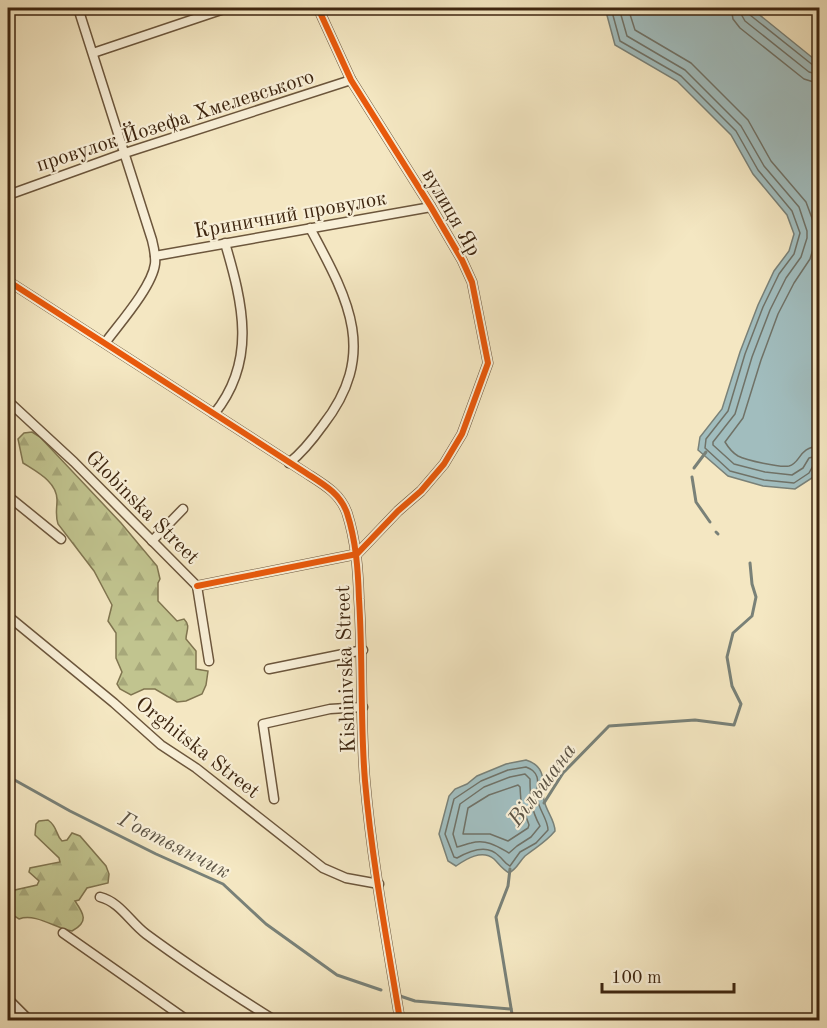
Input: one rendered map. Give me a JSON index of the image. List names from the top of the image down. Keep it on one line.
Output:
{"streets":{"street":["провулок Йозефа Хмелевського","вулиця Яр","Криничний провулок","Globinska Street","Kishinivska Street","Orghitska Street"]},"crossings":[["провулок Йозефа Хмелевського","вулиця Яр"],["вулиця Яр","Криничний провулок"],["вулиця Яр","Kishinivska Street"],["Kishinivska Street","Orghitska Street"]],"water":["Вільшана","Говтвянчик"],"scale_bar":"100 m"}
